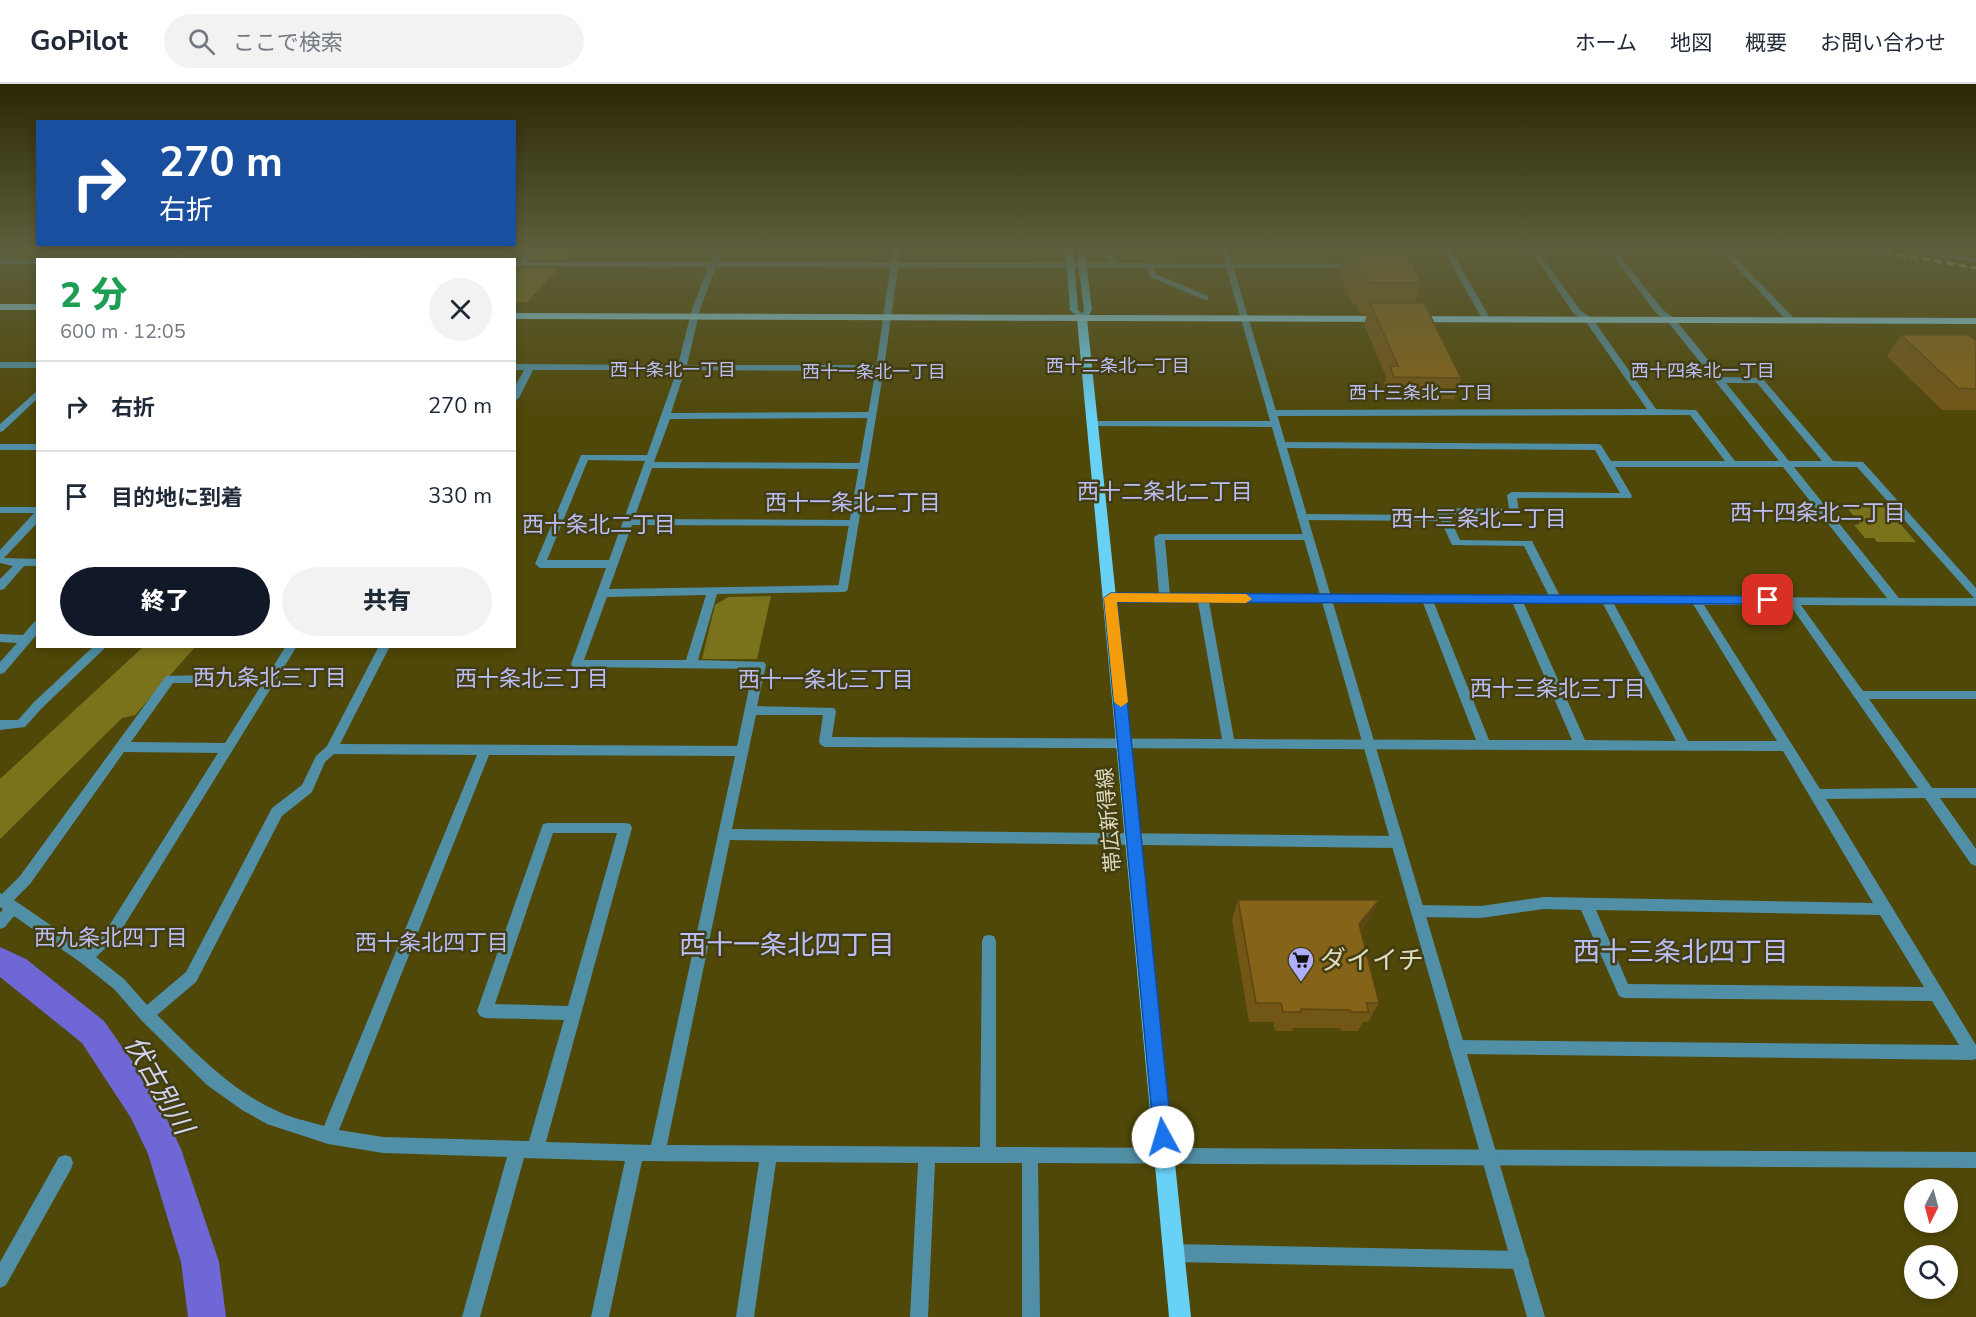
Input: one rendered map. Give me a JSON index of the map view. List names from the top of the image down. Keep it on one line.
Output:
{"streets":{"main road":["帯広新得線"]},"districts":["西十二条北一丁目","西十条北一丁目","西十四条北一丁目","西十一条北一丁目","西十三条北一丁目","西十二条北二丁目","西十一条北二丁目","西十四条北二丁目","西十三条北二丁目","西十条北二丁目","西九条北三丁目","西十条北三丁目","西十一条北三丁目","西十三条北三丁目","西九条北四丁目","西十条北四丁目","西十一条北四丁目","西十三条北四丁目"],"water":["伏古別川"],"places":{"supermarket":["ダイイチ"]},"north":"bottom","page":{"header":"GoPilot","search":"ここで検索","nav":["ホーム","地図","概要","お問い合わせ"],"turn":["270 m","右折"],"heading":["2 分","600 m · 12:05"],"list":[{"name":"右折","value":"270 m"},{"name":"目的地に到着","value":"330 m"}],"buttons":["終了","共有"]}}
